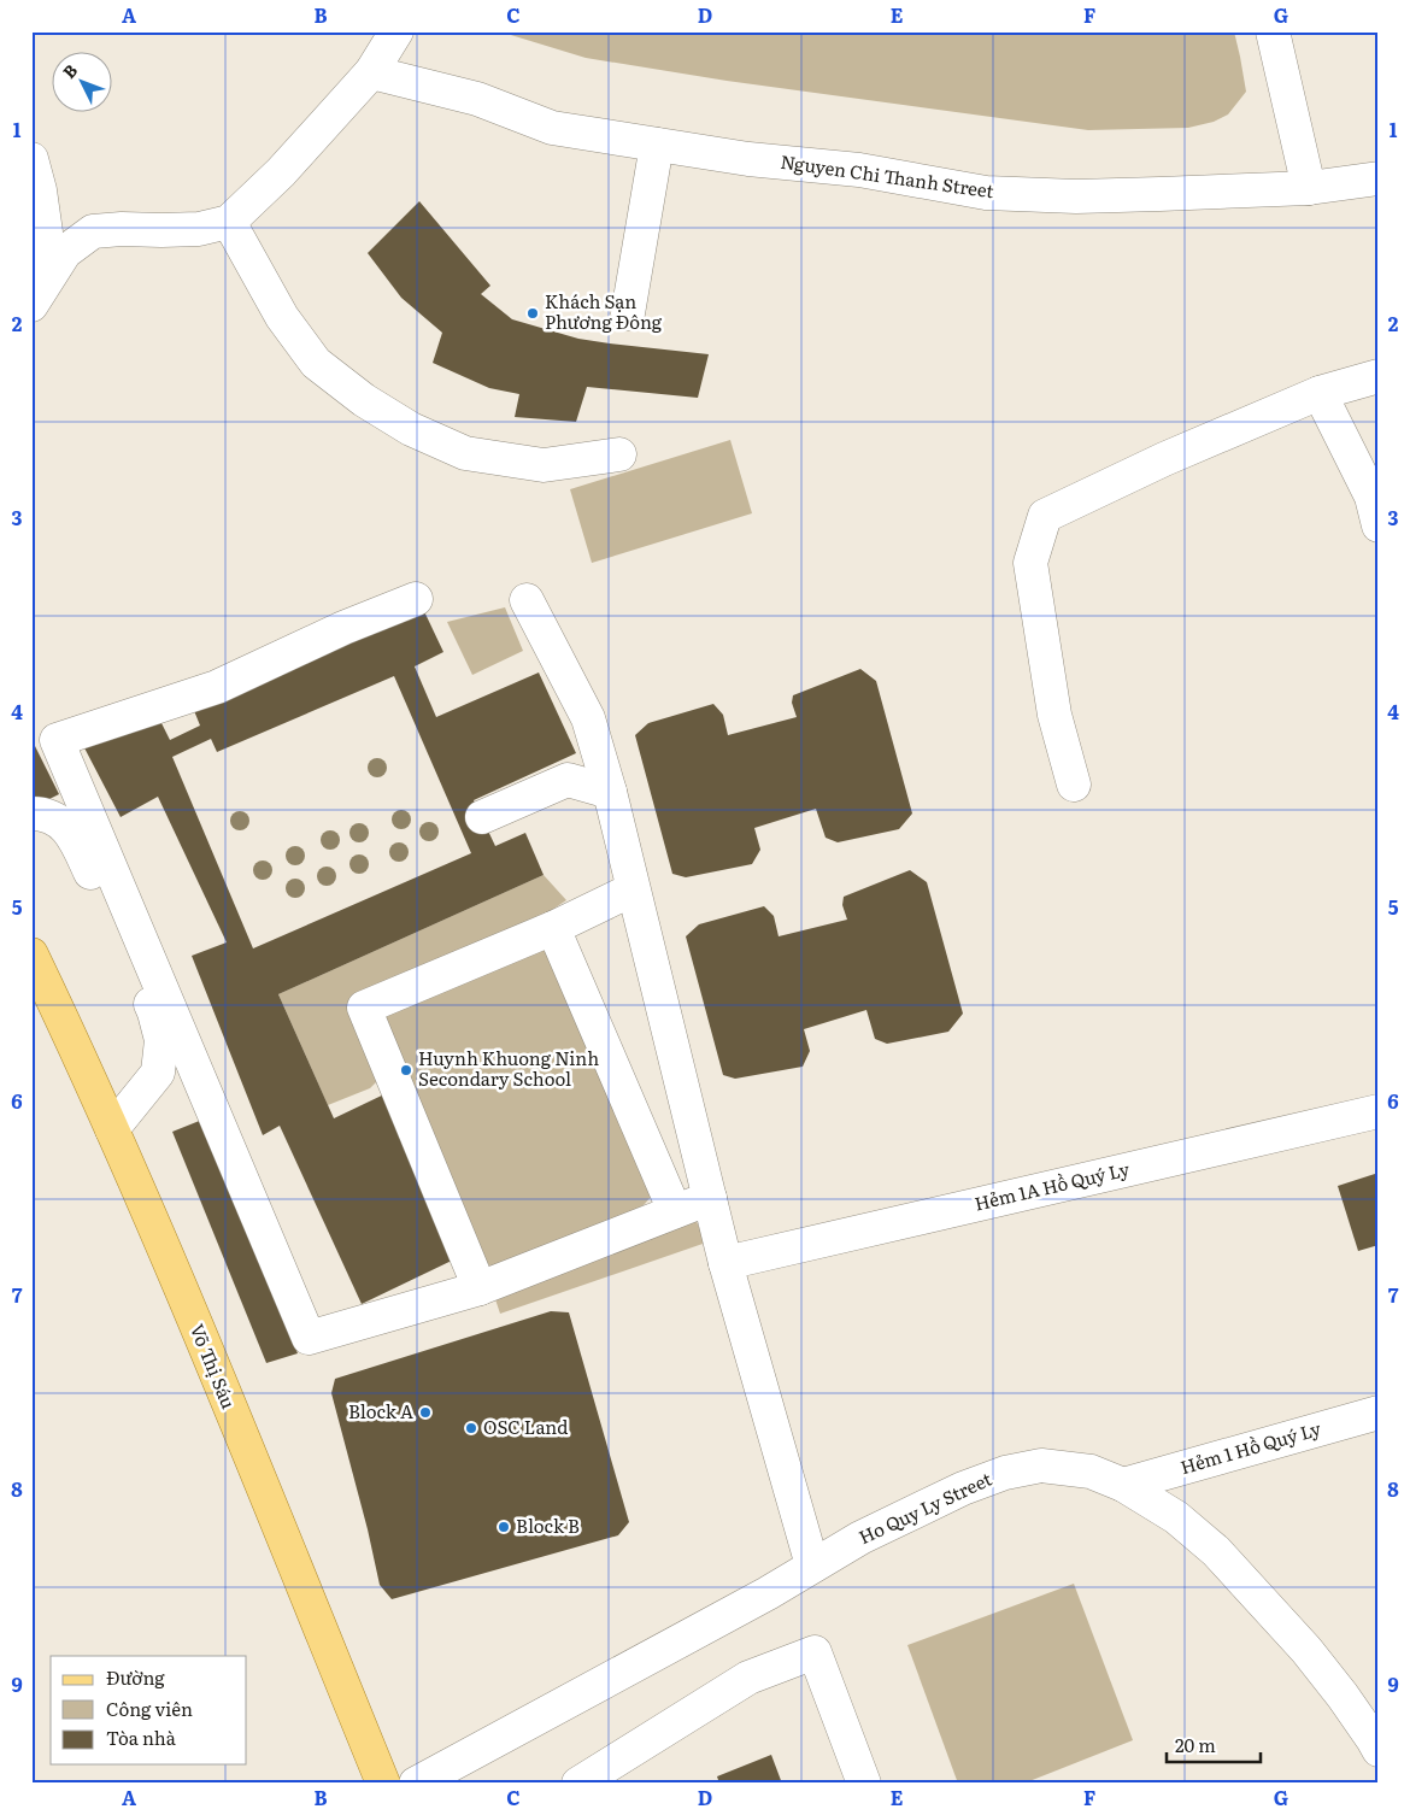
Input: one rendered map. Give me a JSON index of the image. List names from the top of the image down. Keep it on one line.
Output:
{"streets":{"main road":["Võ Thị Sáu"],"street":["Nguyen Chi Thanh Street","Hẻm 1A Hồ Quý Ly","Hẻm 1 Hồ Quý Ly","Ho Quy Ly Street"]},"crossings":[["Hẻm 1 Hồ Quý Ly","Ho Quy Ly Street"]],"places":["Khách Sạn Phương Đông","Huynh Khuong Ninh Secondary School","Block A","OSC Land","Block B"],"legend":["Đường","Công viên","Tòa nhà"],"scale_bar":"20 m","north":"top left","grid":{"columns":["A","B","C","D","E","F","G"],"rows":["1","2","3","4","5","6","7","8","9"]}}
